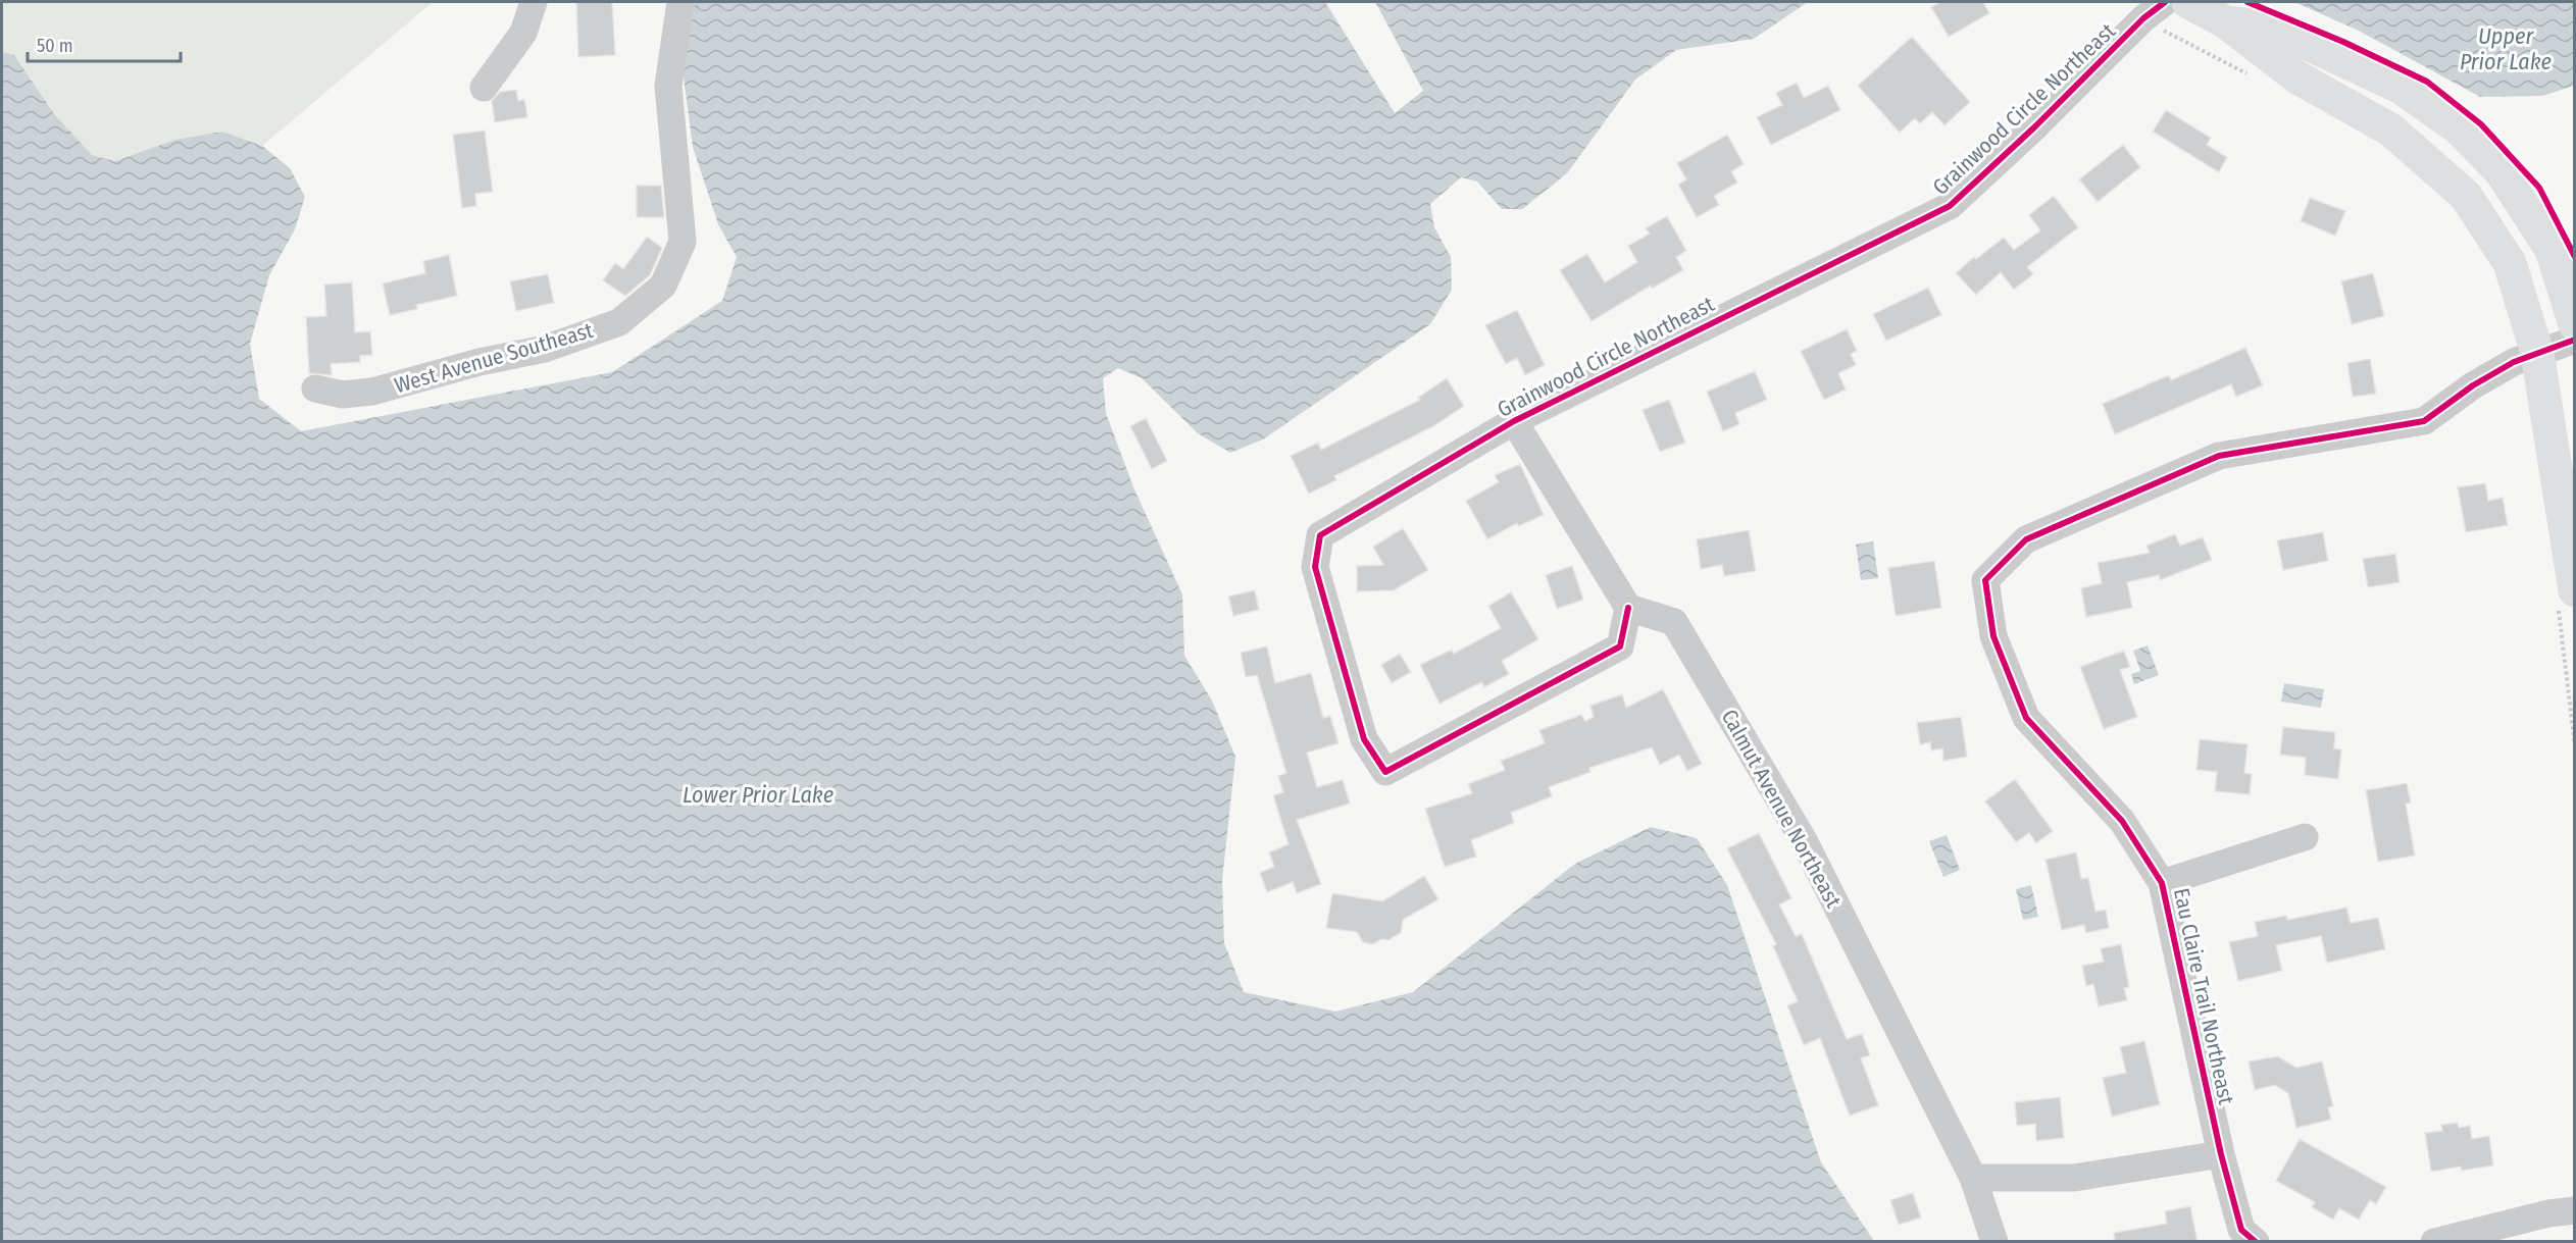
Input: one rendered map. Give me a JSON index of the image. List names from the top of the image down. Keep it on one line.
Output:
{"streets":{"street":["Grainwood Circle Northeast","West Avenue Southeast","Calmut Avenue Northeast","Eau Claire Trail Northeast"]},"crossings":[["Grainwood Circle Northeast","Calmut Avenue Northeast"]],"water":["Upper Prior Lake","Lower Prior Lake"],"scale_bar":"50 m"}
